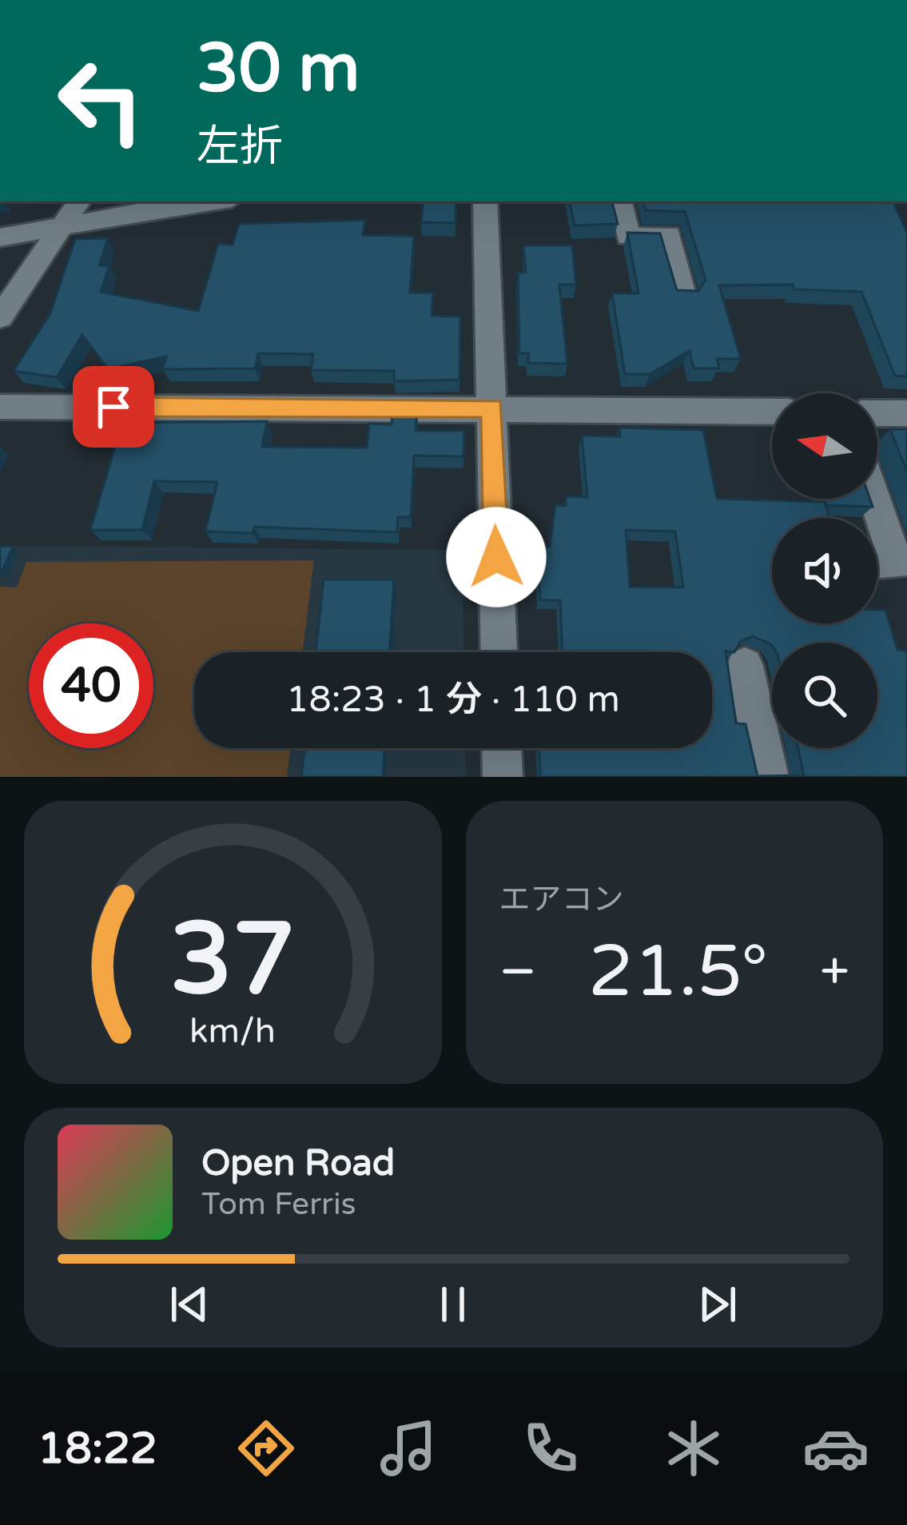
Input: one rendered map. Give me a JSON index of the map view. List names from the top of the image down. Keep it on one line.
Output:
{"north":"left","page":{"turn":["30 m","左折"],"limit":"40","trip":"18:23 · 1 分 · 110 m","tile":"エアコン","heat":["−","21.5°","+"],"song":["Open Road","Tom Ferris"],"tabs":"18:22","gauge":["37","km/h"]}}
